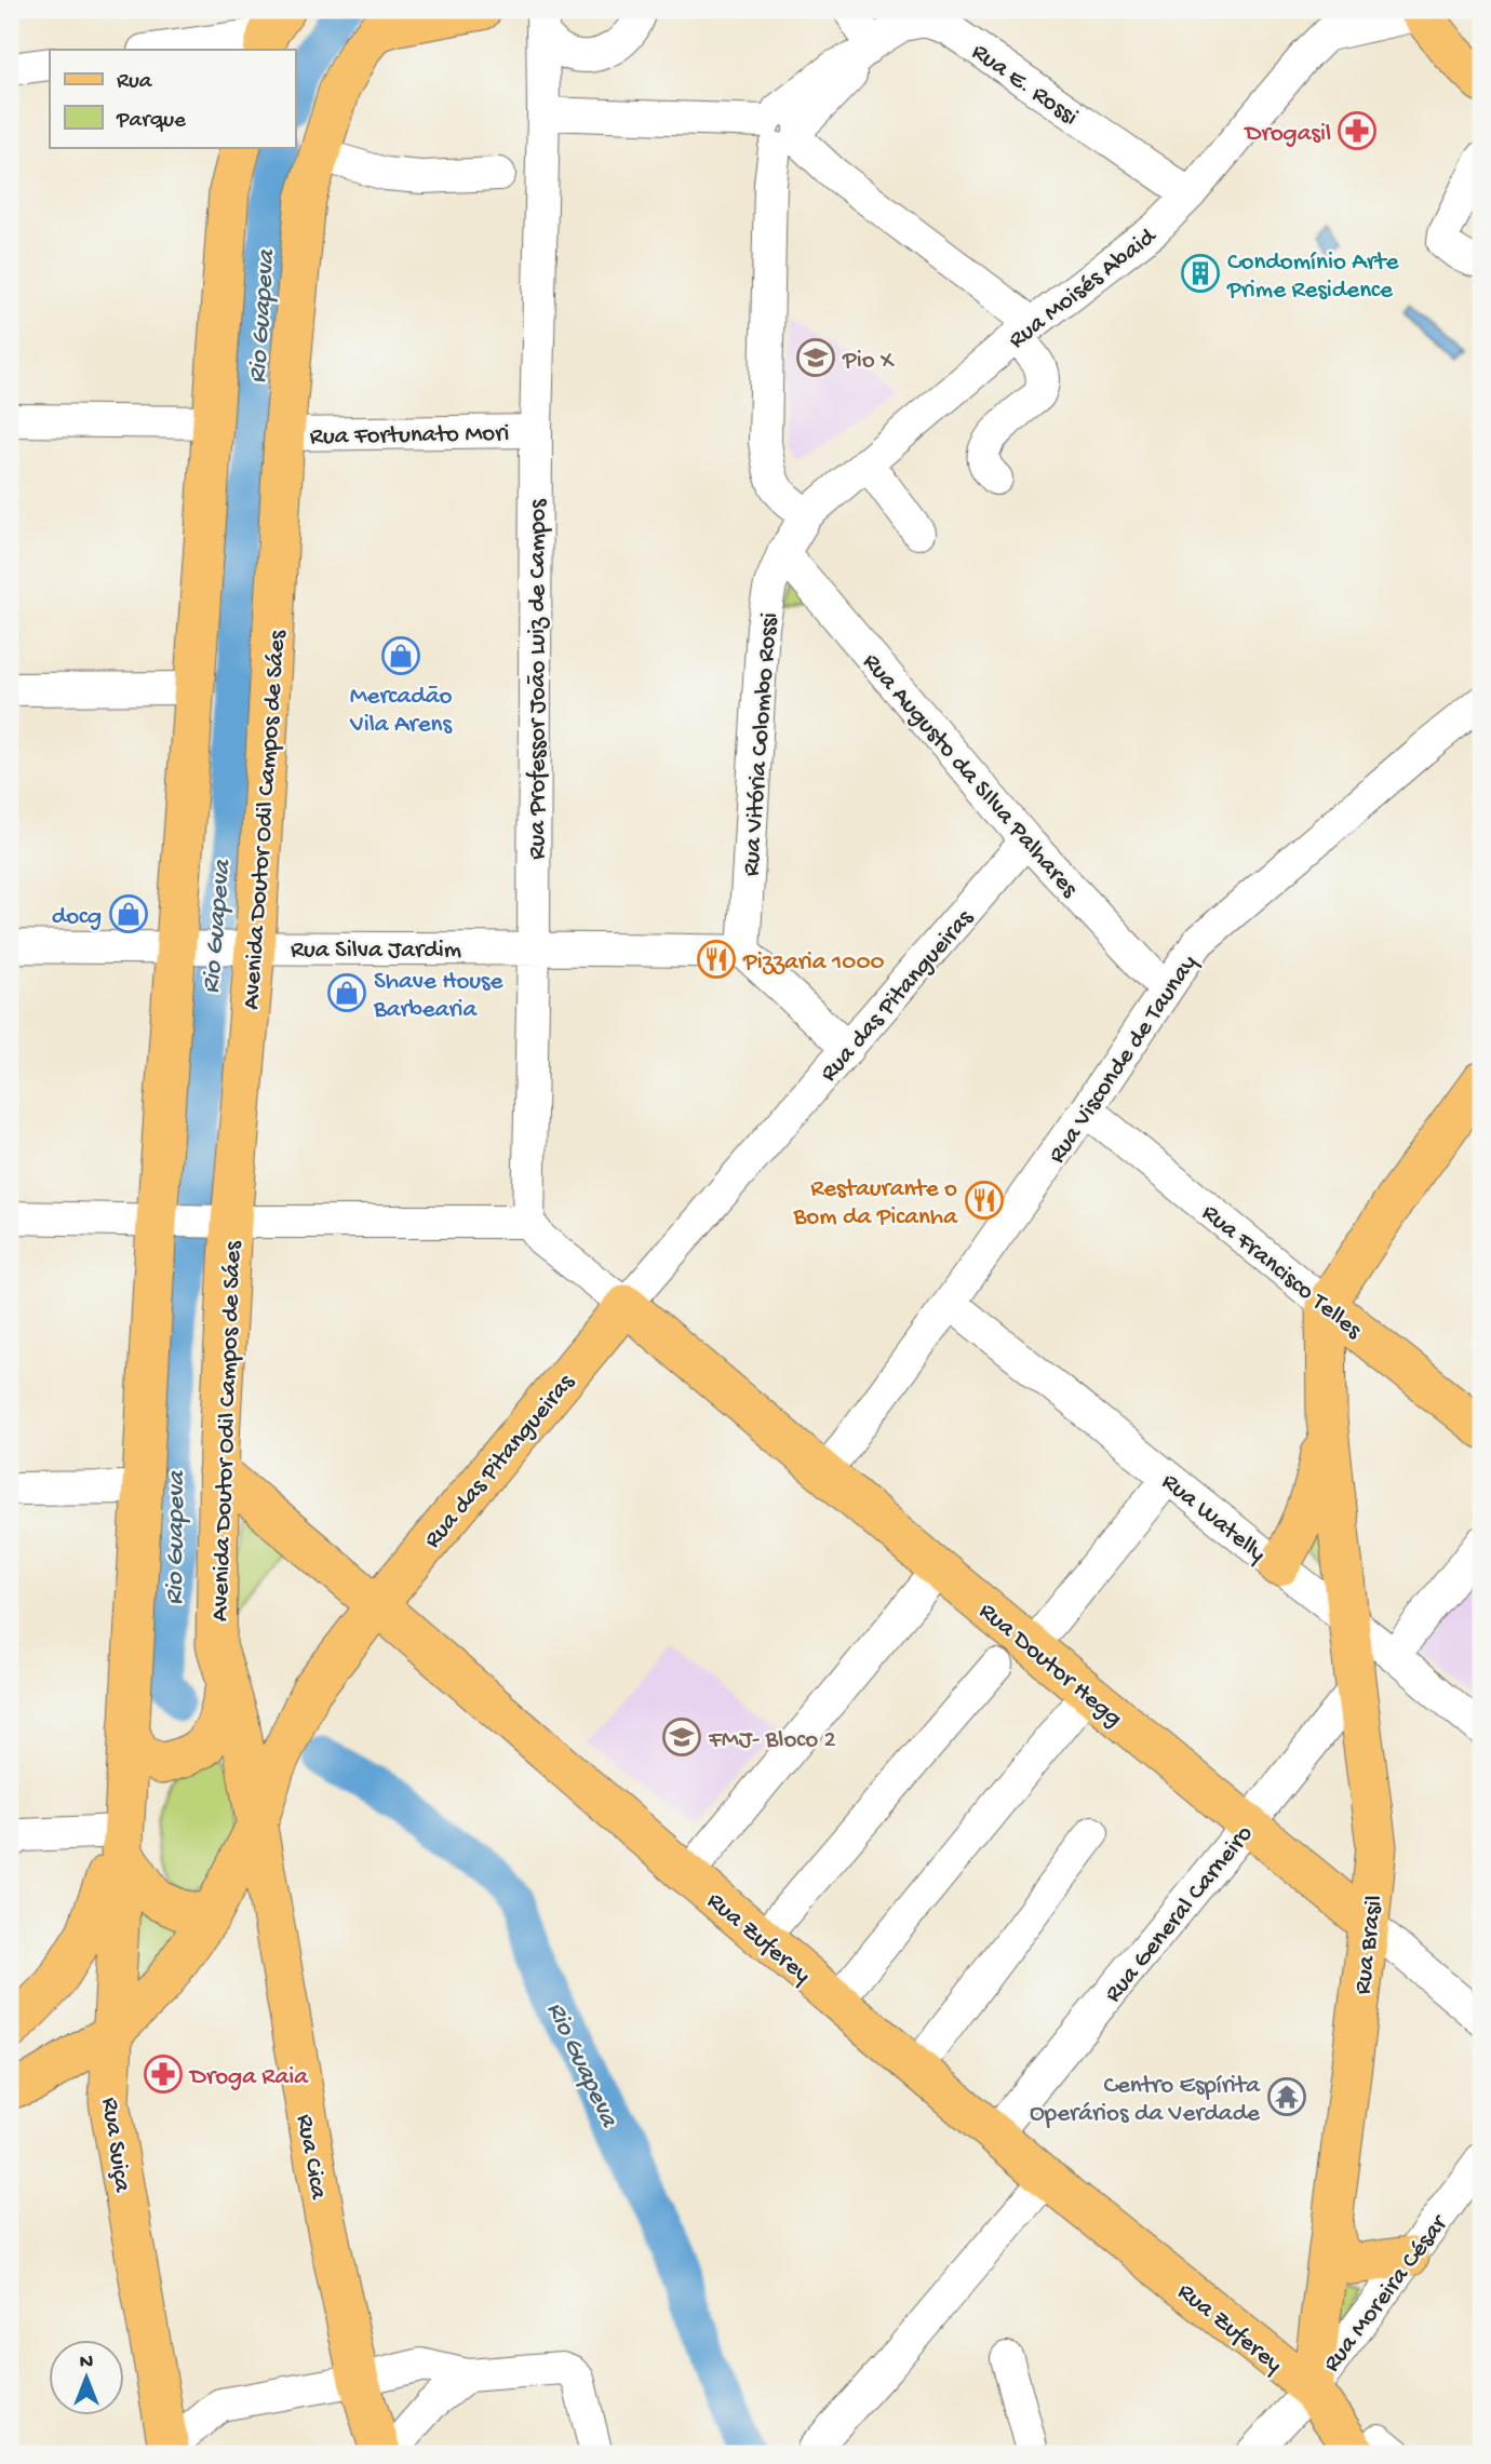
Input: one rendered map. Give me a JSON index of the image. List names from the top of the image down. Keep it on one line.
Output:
{"streets":{"main road":["Avenida Doutor Odil Campos de Sáes","Rua das Pitangueiras","Rua Francisco Telles","Rua Doutor Hegg","Rua Zuferey","Rua Brasil","Rua Suiça","Rua Cica"],"street":["Rua E. Rossi","Rua Moisés Abaid","Rua Fortunato Mori","Rua Professor João Luiz de Campos","Rua Vitória Colombo Rossi","Rua Augusto da SIlva Palhares","Rua Silva Jardim","Rua Visconde de Taunay","Rua Watelly","Rua General Carneiro","Rua Moreira César"]},"crossings":[["Rua E. Rossi","Rua Moisés Abaid"],["Rua Moisés Abaid","Rua Vitória Colombo Rossi"],["Rua Fortunato Mori","Rua Professor João Luiz de Campos"],["Rua Fortunato Mori","Avenida Doutor Odil Campos de Sáes"],["Rua Professor João Luiz de Campos","Rua Silva Jardim"],["Rua Vitória Colombo Rossi","Rua Augusto da SIlva Palhares"],["Rua Vitória Colombo Rossi","Rua Silva Jardim"],["Rua Augusto da SIlva Palhares","Rua das Pitangueiras"],["Rua Augusto da SIlva Palhares","Rua Visconde de Taunay"],["Avenida Doutor Odil Campos de Sáes","Rua Silva Jardim"],["Avenida Doutor Odil Campos de Sáes","Rua Zuferey"],["Avenida Doutor Odil Campos de Sáes","Rua Cica"],["Rua das Pitangueiras","Rua Doutor Hegg"],["Rua das Pitangueiras","Rua Zuferey"],["Rua das Pitangueiras","Rua Suiça"],["Rua das Pitangueiras","Rua Cica"],["Rua Visconde de Taunay","Rua Francisco Telles"],["Rua Visconde de Taunay","Rua Watelly"],["Rua Visconde de Taunay","Rua Doutor Hegg"],["Rua Watelly","Rua Brasil"],["Rua Doutor Hegg","Rua General Carneiro"],["Rua Doutor Hegg","Rua Brasil"],["Rua General Carneiro","Rua Zuferey"],["Rua General Carneiro","Rua Brasil"],["Rua Zuferey","Rua Brasil"],["Rua Zuferey","Rua Moreira César"],["Rua Brasil","Rua Moreira César"]],"water":["Rio Guapeva"],"places":{"pharmacy":["Drogasil","Droga Raia"],"building":["Condomínio Arte Prime Residence"],"school or university":["Pio X","FMJ- Bloco 2"],"shop":["Mercadão Vila Arens","docg","Shave House Barbearia"],"restaurant":["Pizzaria 1000","Restaurante o Bom da Picanha"],"temple":["Centro Espírita Operários da Verdade"]},"legend":["Rua","Parque"],"north":"top"}
